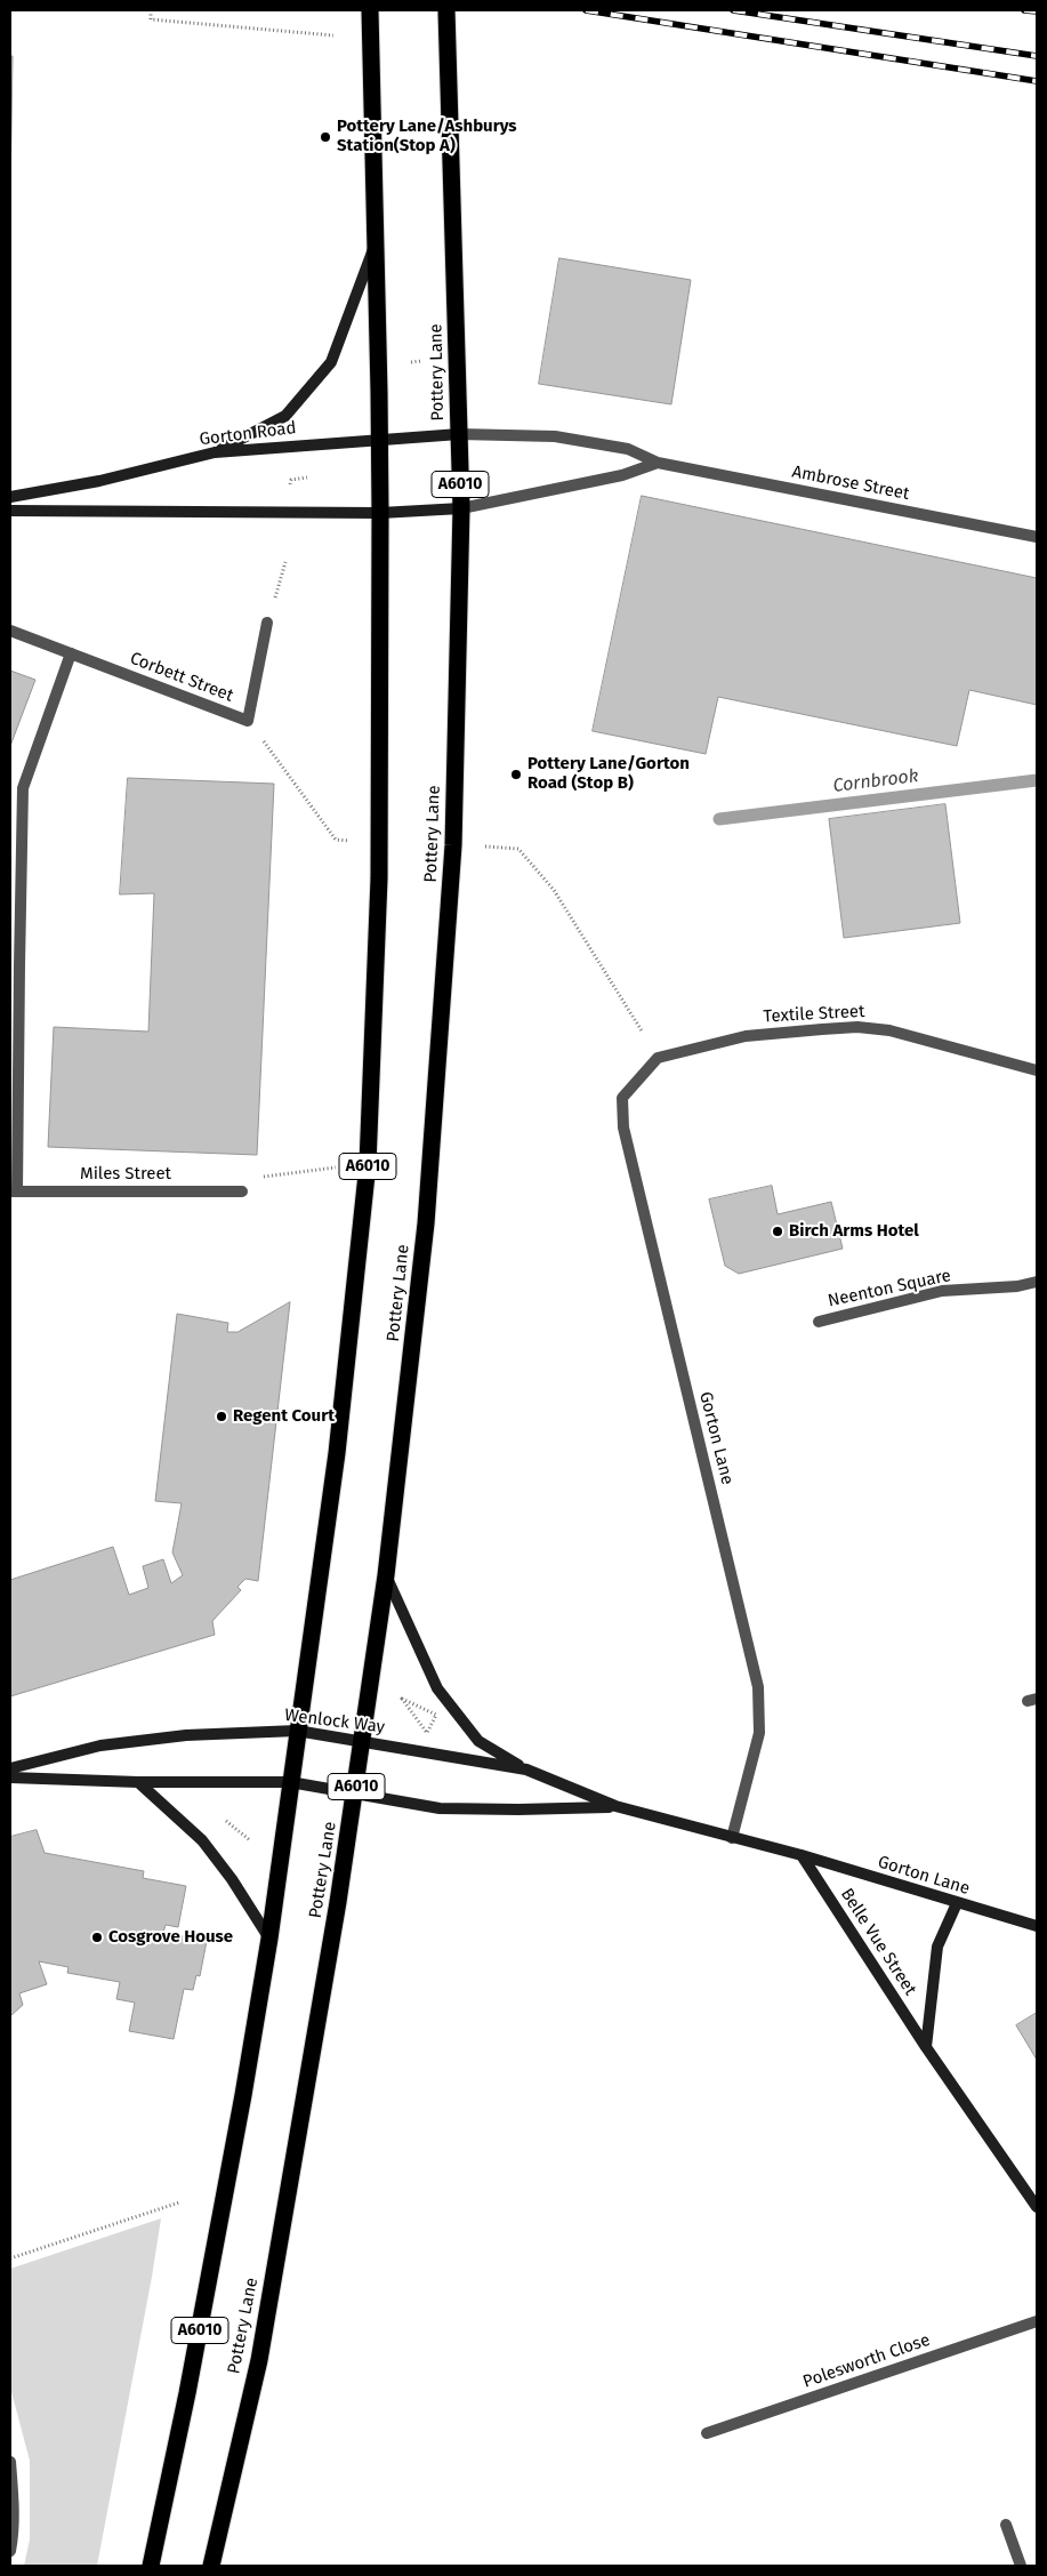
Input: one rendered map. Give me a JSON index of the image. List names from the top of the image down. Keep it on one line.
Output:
{"streets":{"highway":["Pottery Lane","A6010"],"street":["Gorton Road","Ambrose Street","Corbett Street","Textile Street","Miles Street","Neenton Square","Gorton Lane","Wenlock Way","Belle Vue Street","Polesworth Close"]},"crossings":[["Pottery Lane","Gorton Road"],["Pottery Lane","Ambrose Street"],["Pottery Lane","Wenlock Way"],["Gorton Road","Ambrose Street"],["Gorton Road","A6010"],["A6010","Wenlock Way"],["Textile Street","Gorton Lane"],["Gorton Lane","Wenlock Way"],["Gorton Lane","Belle Vue Street"],["Wenlock Way","Belle Vue Street"]],"water":["Cornbrook"],"places":["Pottery Lane/Ashburys Station(Stop A)","Pottery Lane/Gorton Road (Stop B)","Birch Arms Hotel","Regent Court","Cosgrove House"]}
